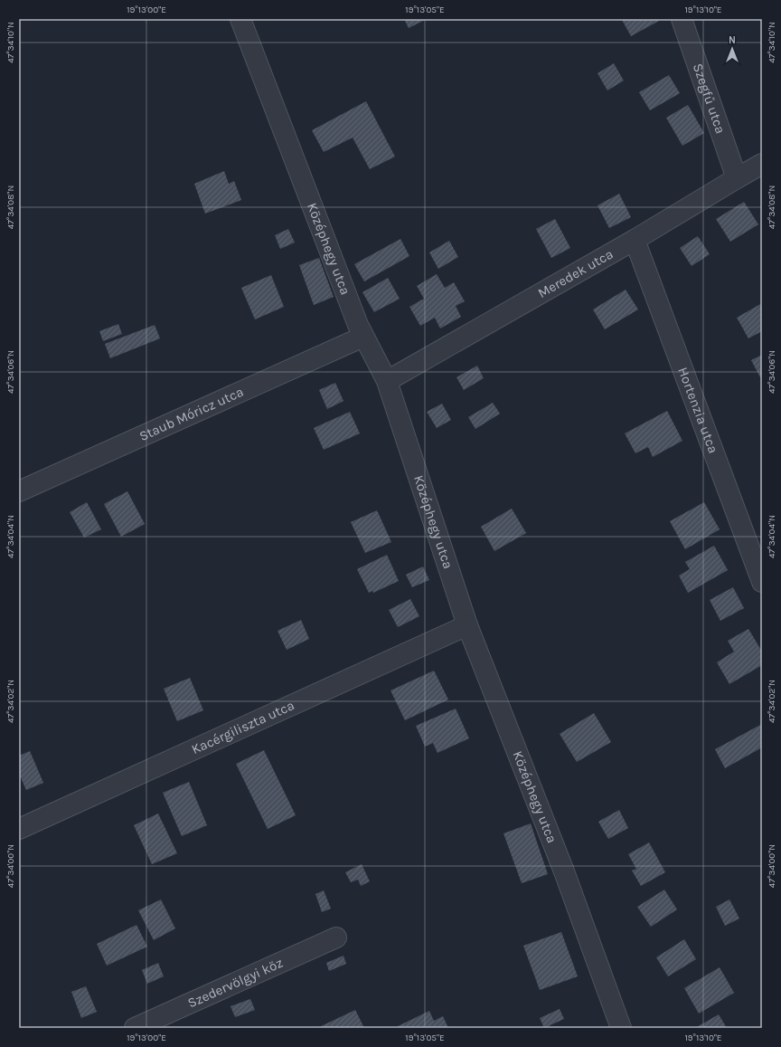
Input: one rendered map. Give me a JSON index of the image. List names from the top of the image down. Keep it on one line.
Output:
{"streets":{"street":["Szegfű utca","Középhegy utca","Meredek utca","Hortenzia utca","Staub Móricz utca","Kacérgiliszta utca","Szedervölgyi köz"]},"crossings":[["Szegfű utca","Meredek utca"],["Középhegy utca","Meredek utca"],["Középhegy utca","Staub Móricz utca"],["Középhegy utca","Kacérgiliszta utca"],["Meredek utca","Hortenzia utca"]],"north":"top","coordinates":["19°13'00\"E","19°13'05\"E","19°13'10\"E","47°34'10\"N","47°34'08\"N","47°34'06\"N","47°34'04\"N","47°34'02\"N","47°34'00\"N"]}
